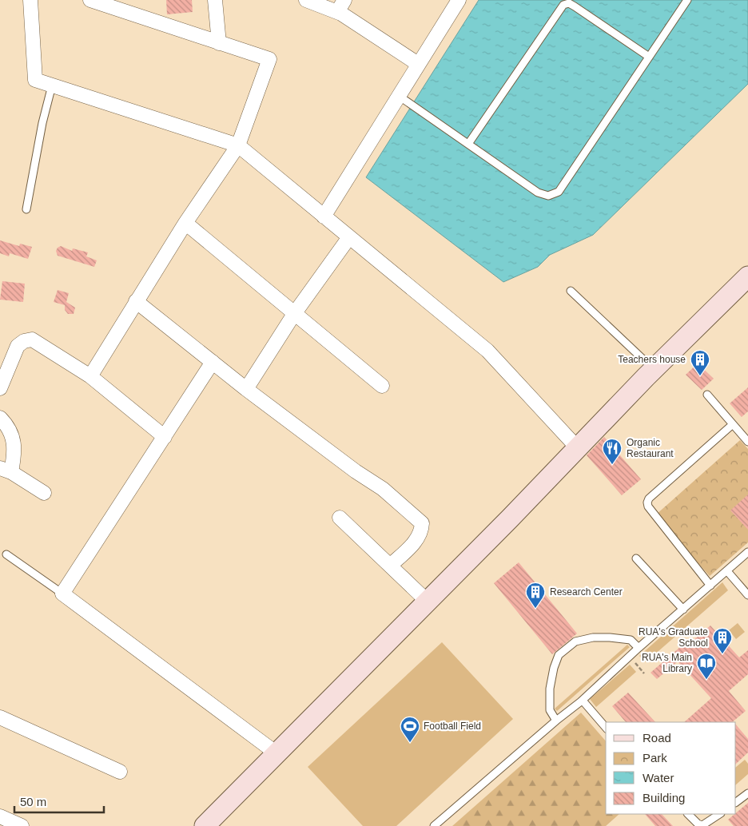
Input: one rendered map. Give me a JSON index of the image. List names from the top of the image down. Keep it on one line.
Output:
{"places":{"building":["Teachers house","Research Center","RUA's Graduate School"],"restaurant":["Organic Restaurant"],"library":["RUA's Main Library"],"sports":["Football Field"]},"legend":["Road","Park","Water","Building"],"scale_bar":"50 m"}
